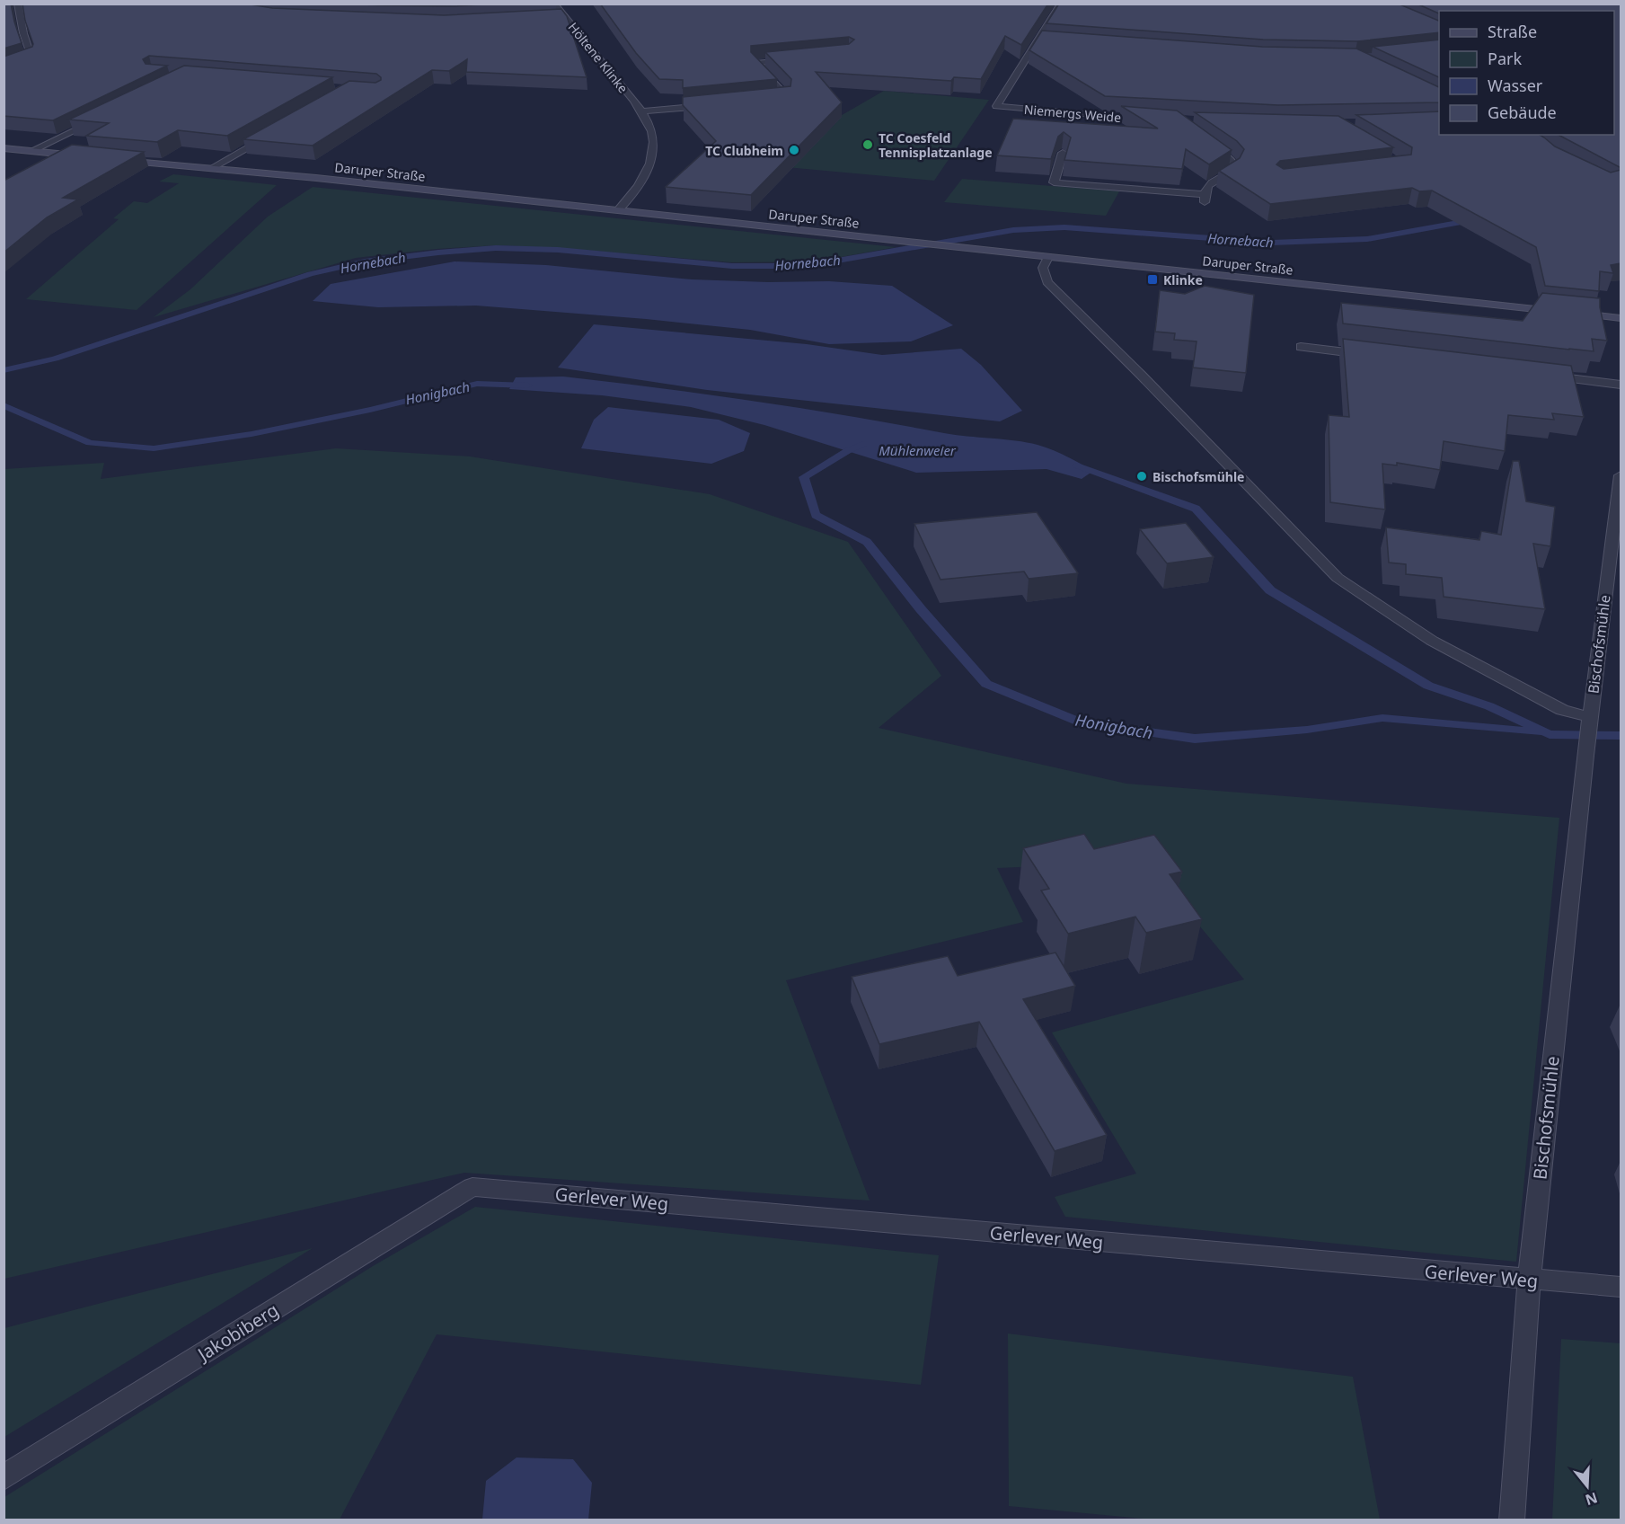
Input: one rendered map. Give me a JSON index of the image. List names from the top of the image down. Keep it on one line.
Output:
{"streets":{"street":["Höltene Klinke","Niemergs Weide","Daruper Straße","Bischofsmühle","Gerlever Weg","Jakobiberg"]},"crossings":[["Höltene Klinke","Daruper Straße"],["Daruper Straße","Bischofsmühle"],["Bischofsmühle","Gerlever Weg"],["Gerlever Weg","Jakobiberg"]],"water":["Hornebach","Honigbach","Mühlenweier"],"places":{"other":["TC Coesfeld Tennisplatzanlage","TC Clubheim","Bischofsmühle"],"transit":["Klinke"]},"legend":["Straße","Park","Wasser","Gebäude"],"north":"bottom"}
